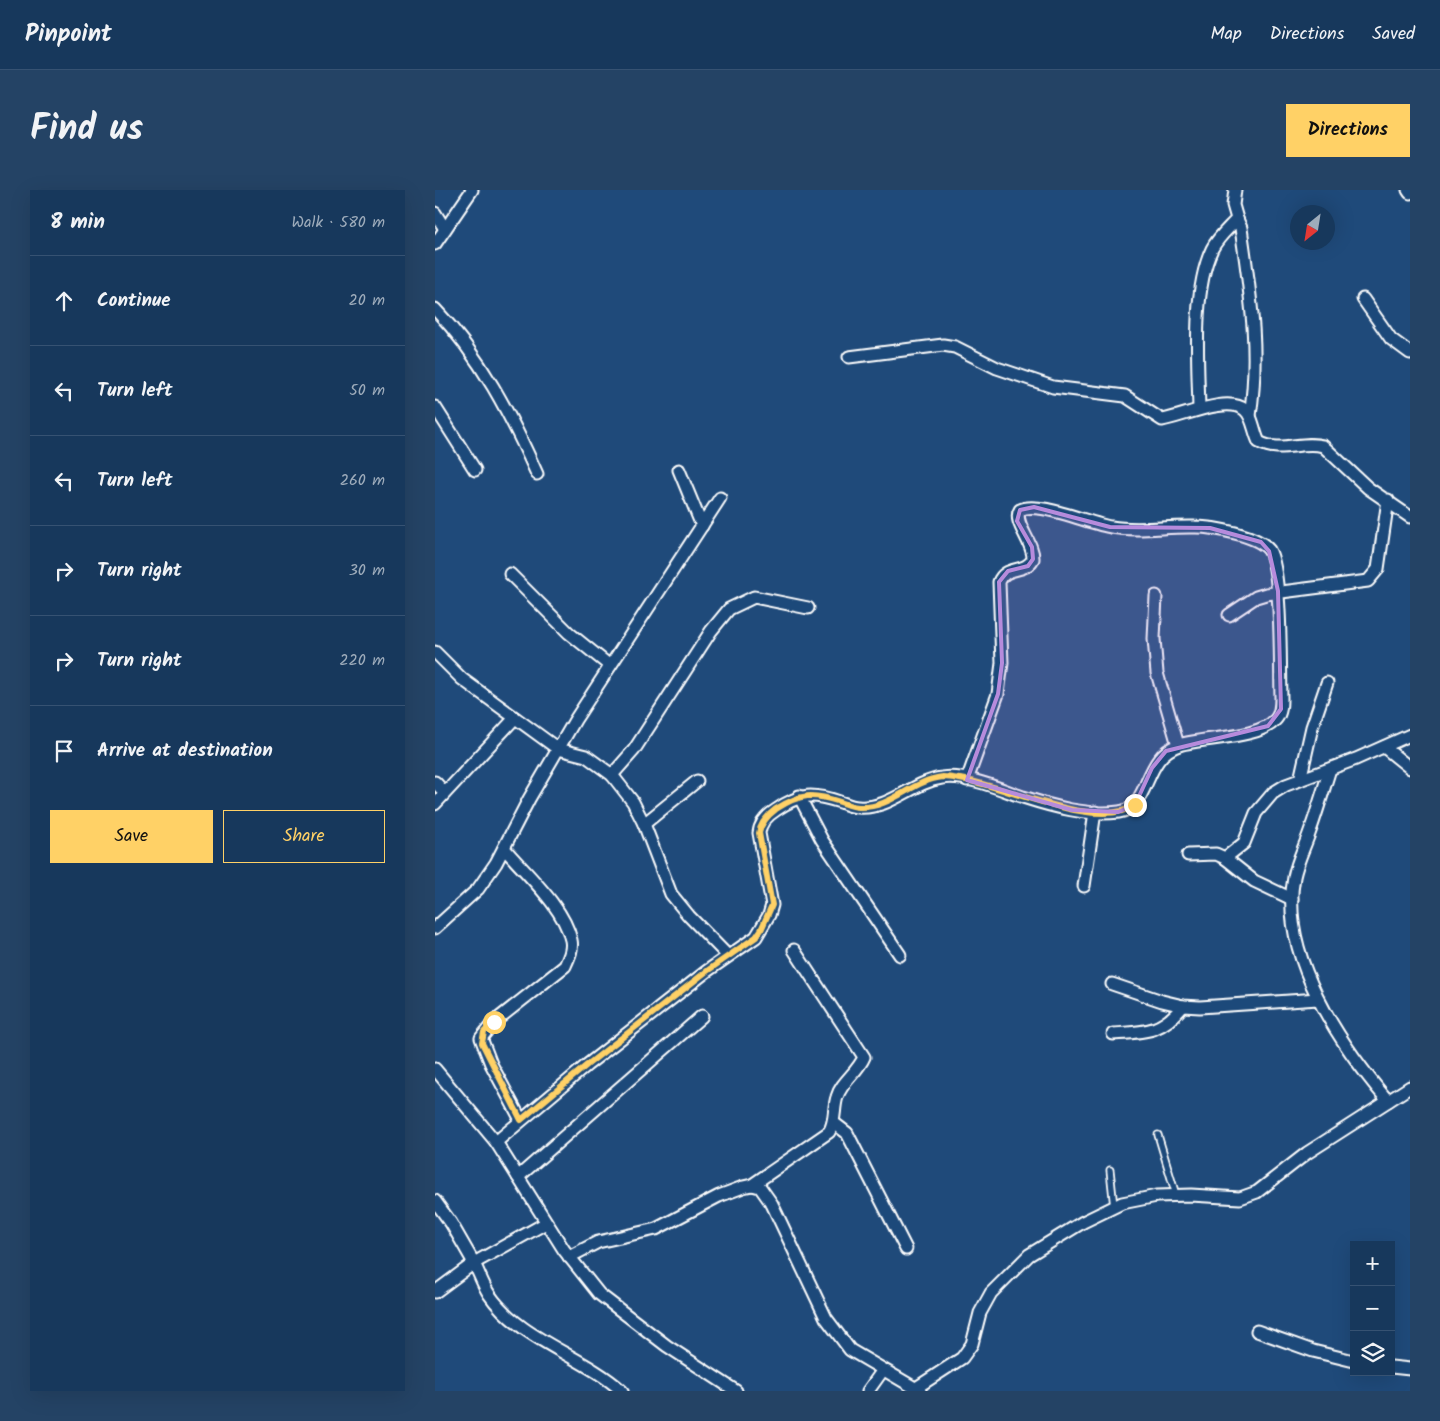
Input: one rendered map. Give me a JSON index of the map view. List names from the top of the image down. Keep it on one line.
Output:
{"north":"bottom left","page":{"header":"Pinpoint","nav":["Map","Directions","Saved"],"title":"Find us","buttons":["Directions",["Save","Share"]],"heading":["8 min","Walk · 580 m"],"list":[["Continue","20 m"],["Turn left","50 m"],["Turn left","260 m"],["Turn right","30 m"],["Turn right","220 m"],"Arrive at destination"],"map_buttons":["+","−"]}}
